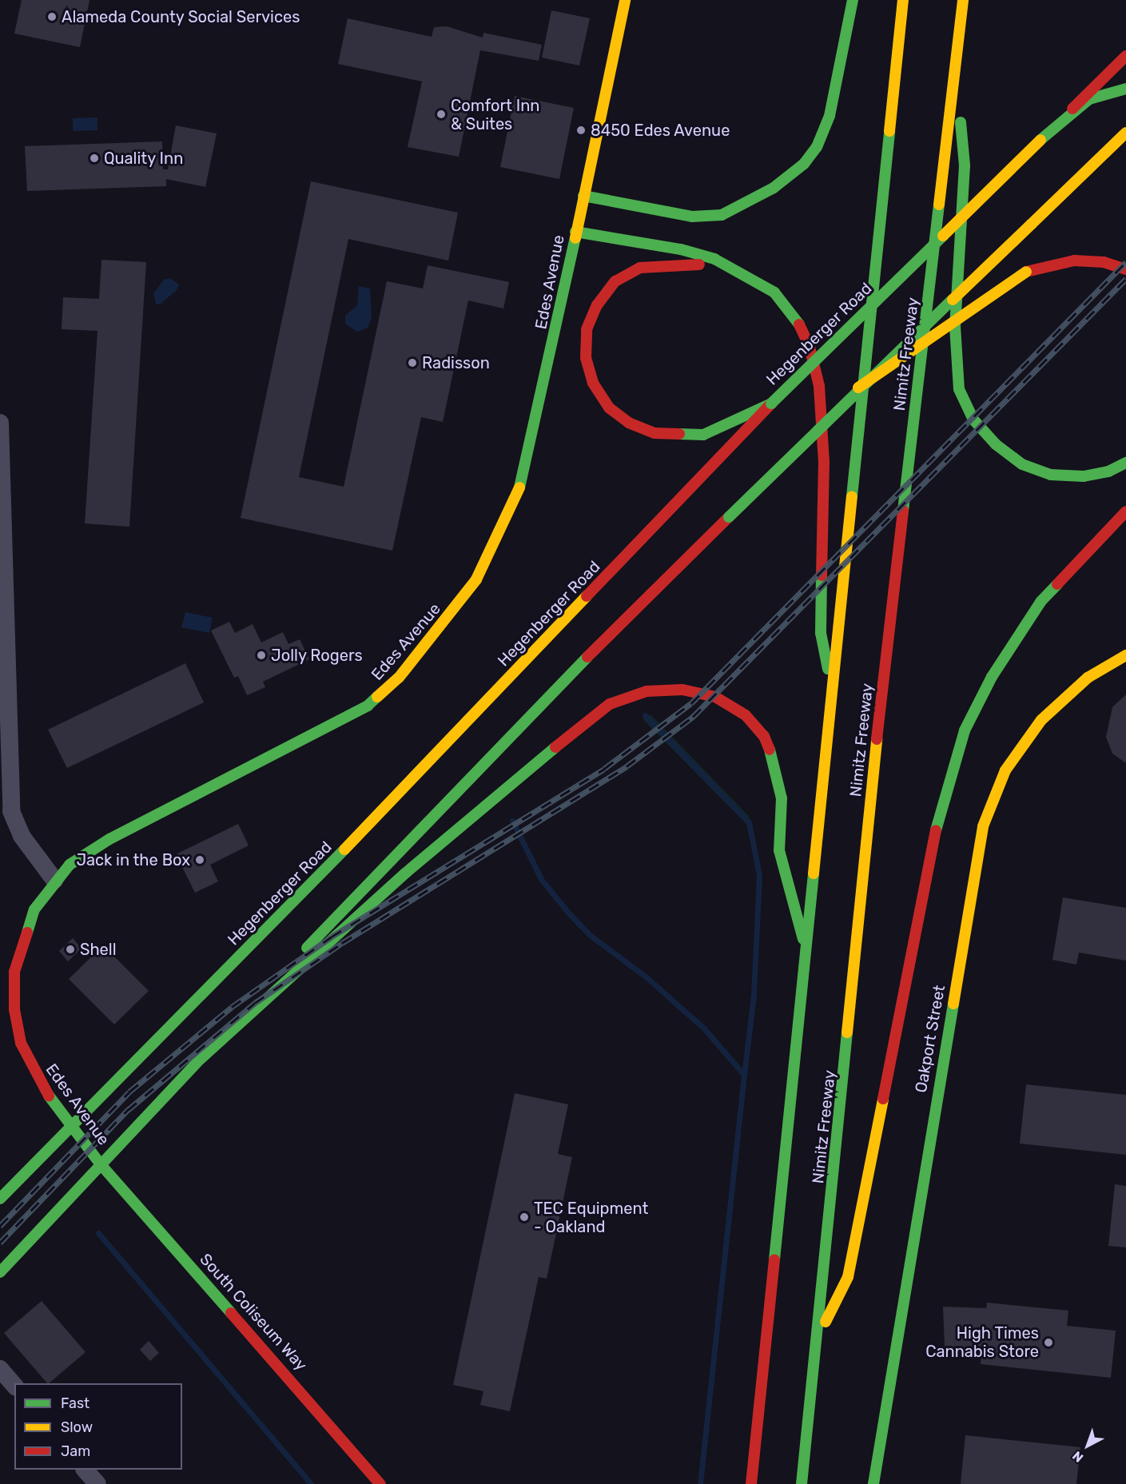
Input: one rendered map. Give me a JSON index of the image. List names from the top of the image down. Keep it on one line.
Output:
{"streets":{"main road":["Edes Avenue","Hegenberger Road","Nimitz Freeway","Oakport Street","South Coliseum Way"]},"crossings":[["Edes Avenue","Hegenberger Road"],["Edes Avenue","South Coliseum Way"]],"places":["Alameda County Social Services","Comfort Inn & Suites","8450 Edes Avenue","Quality Inn","Radisson","Jolly Rogers","Jack in the Box","Shell","TEC Equipment - Oakland","High Times Cannabis Store"],"legend":["Fast","Slow","Jam"],"north":"bottom left"}
